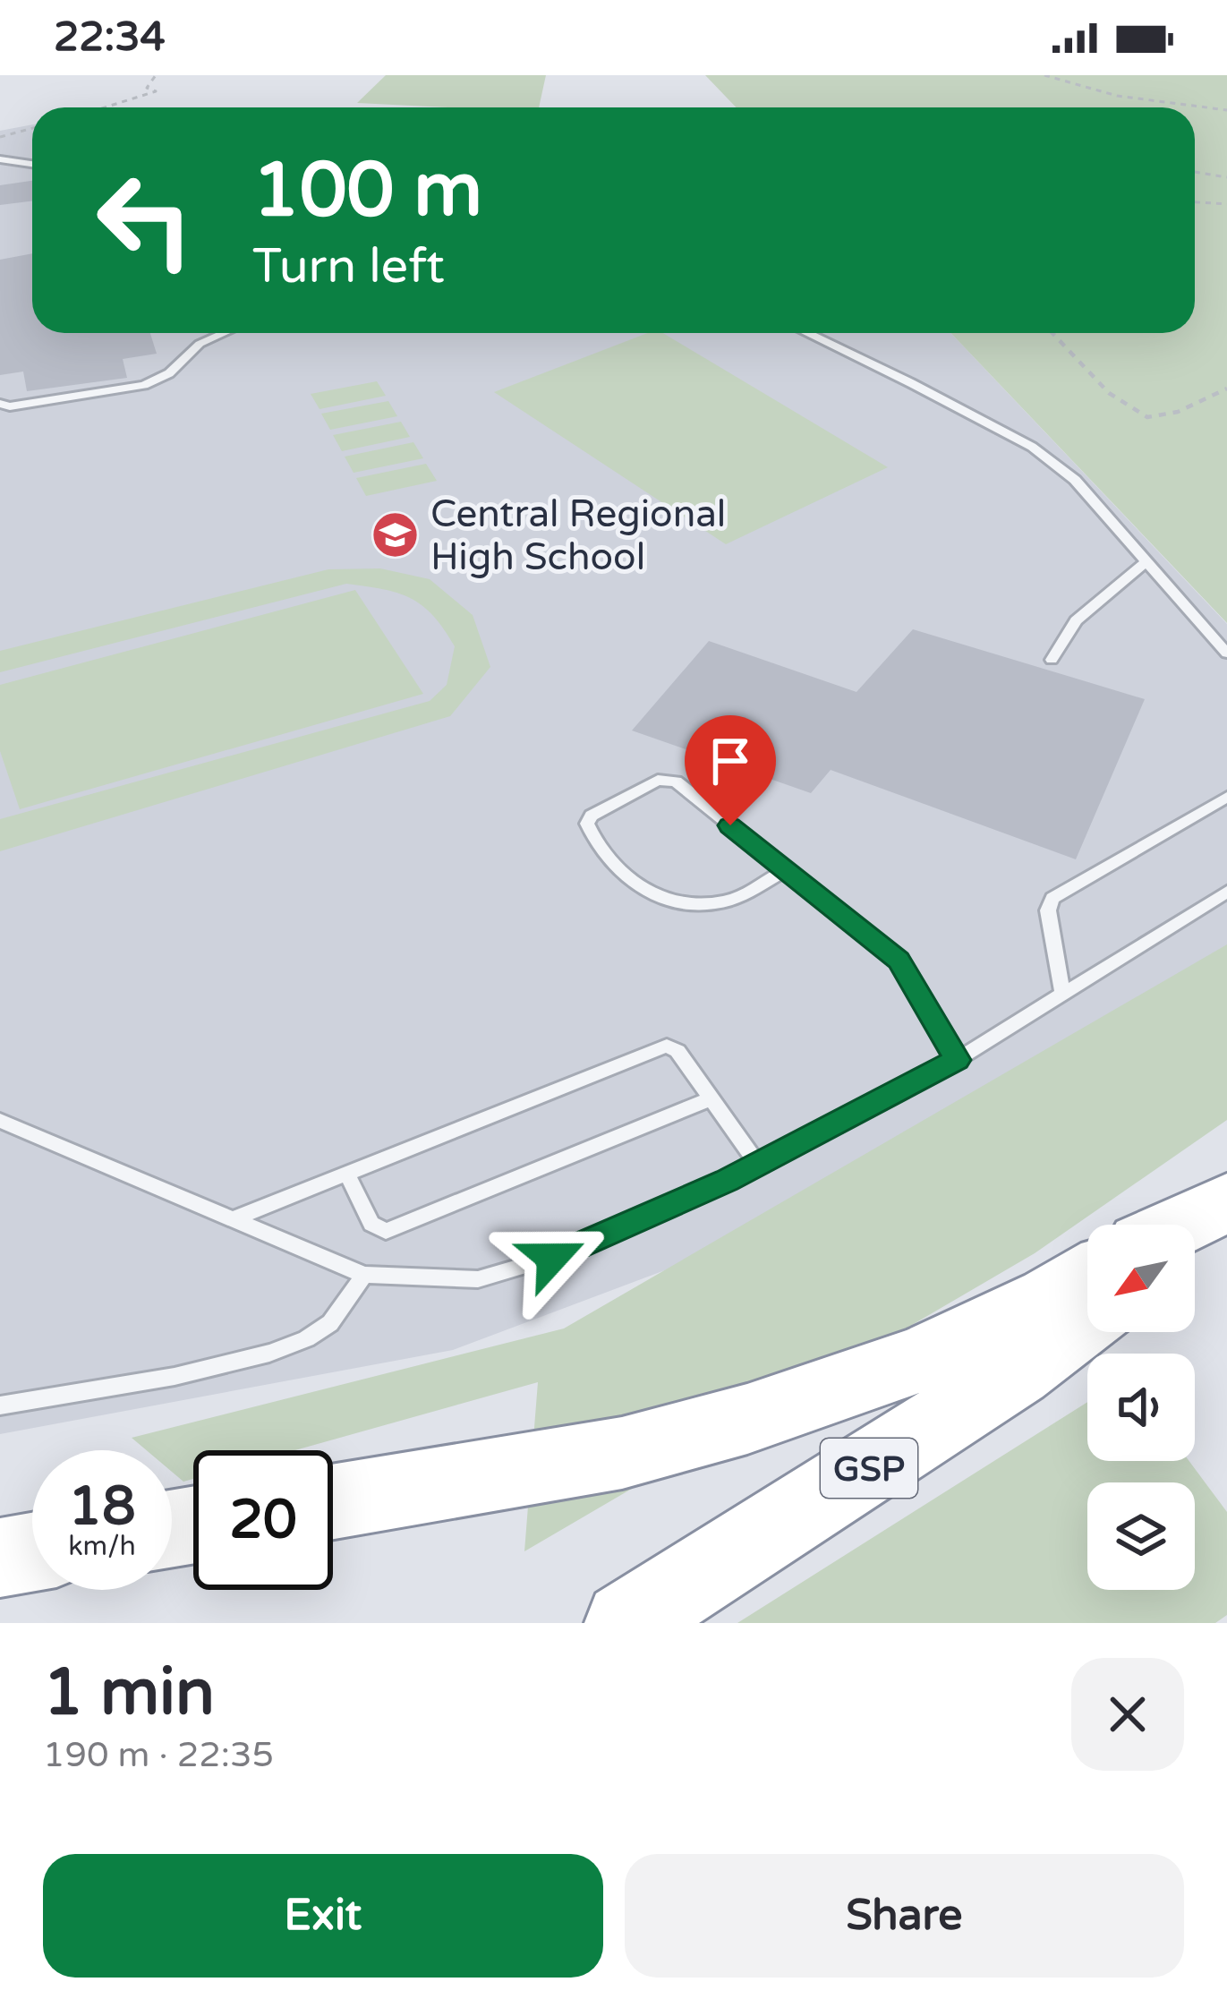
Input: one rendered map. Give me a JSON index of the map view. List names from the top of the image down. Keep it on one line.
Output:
{"streets":{"highway":["GSP"]},"places":{"school or university":["Central Regional High School"]},"north":"bottom left","page":{"status":"22:34","turn":["100 m","Turn left"],"speed":"18 km/h","limit":"20","heading":["1 min","190 m · 22:35"],"buttons":["Exit","Share"]}}
